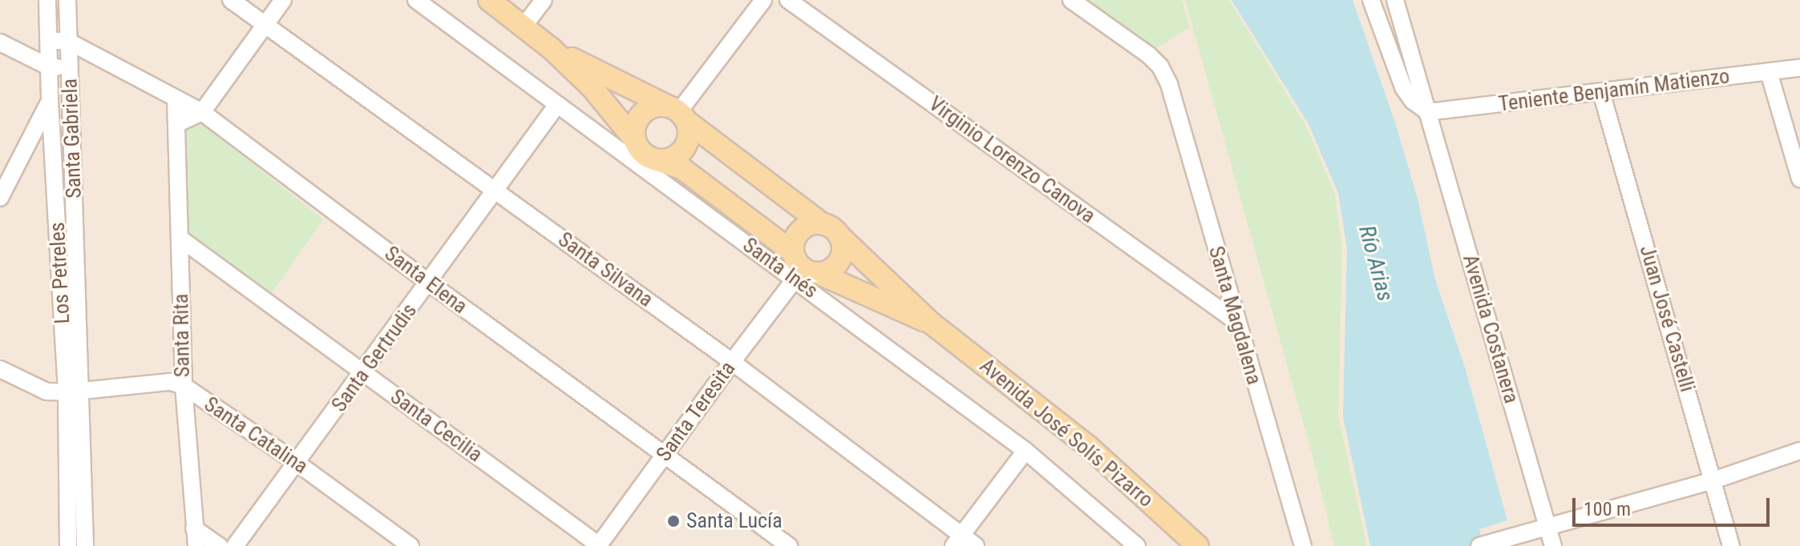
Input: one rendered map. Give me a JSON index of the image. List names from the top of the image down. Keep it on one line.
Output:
{"streets":{"main road":["Avenida José Solís Pizarro"],"street":["Teniente Benjamín Matienzo","Santa Gabriela","Virginio Lorenzo Canova","Santa Inés","Santa Silvana","Los Petreles","Santa Elena","Santa Magdalena","Juan José Castelli","Avenida Costanera","Santa Rita","Santa Gertrudis","Santa Teresita","Santa Cecilia","Santa Catalina"]},"crossings":[["Teniente Benjamín Matienzo","Juan José Castelli"],["Teniente Benjamín Matienzo","Avenida Costanera"],["Santa Gabriela","Los Petreles"],["Santa Gabriela","Santa Elena"],["Santa Gabriela","Santa Catalina"],["Virginio Lorenzo Canova","Santa Magdalena"],["Santa Inés","Santa Teresita"],["Santa Inés","Avenida José Solís Pizarro"],["Santa Silvana","Santa Gertrudis"],["Santa Silvana","Santa Teresita"],["Los Petreles","Santa Elena"],["Los Petreles","Santa Catalina"],["Santa Elena","Santa Rita"],["Santa Elena","Santa Gertrudis"],["Santa Elena","Santa Teresita"],["Santa Rita","Santa Cecilia"],["Santa Rita","Santa Catalina"],["Santa Gertrudis","Santa Cecilia"],["Santa Gertrudis","Santa Catalina"],["Santa Teresita","Santa Cecilia"],["Santa Teresita","Avenida José Solís Pizarro"]],"water":["Río Arias"],"places":["Santa Lucía"],"scale_bar":"100 m"}
